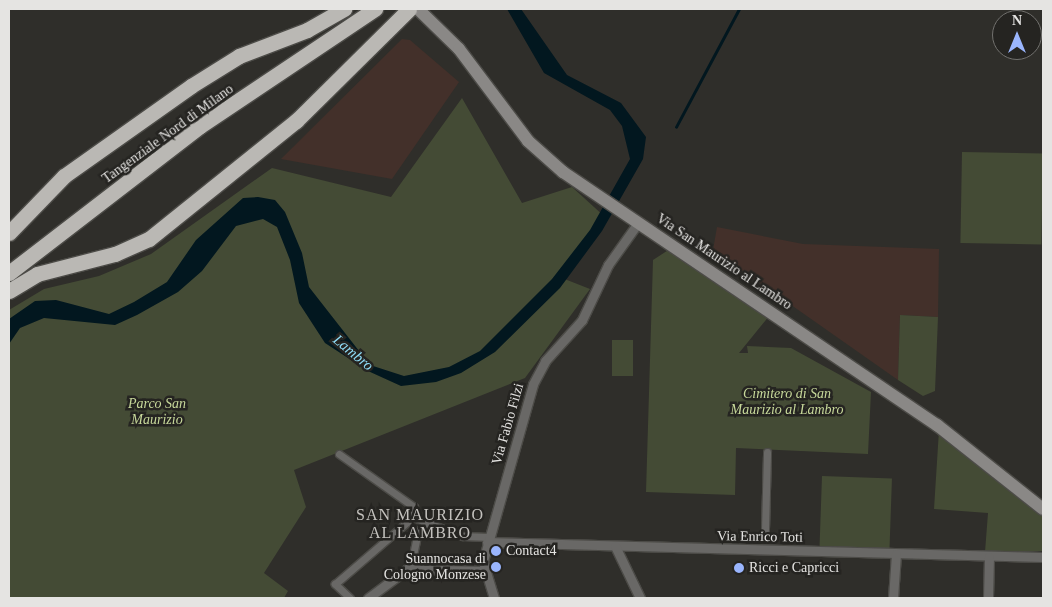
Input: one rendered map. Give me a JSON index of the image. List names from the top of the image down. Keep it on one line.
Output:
{"streets":{"highway":["Tangenziale Nord di Milano"],"main road":["Via San Maurizio al Lambro"],"street":["Via Fabio Filzi","Via Enrico Toti"]},"crossings":[["Via San Maurizio al Lambro","Via Fabio Filzi"],["Via Fabio Filzi","Via Enrico Toti"]],"districts":["SAN MAURIZIO AL LAMBRO"],"water":["Lambro"],"parks":["Cimitero di San Maurizio al Lambro","Parco San Maurizio"],"places":["Contact4","Suannocasa di Cologno Monzese","Ricci e Capricci"],"north":"top"}
